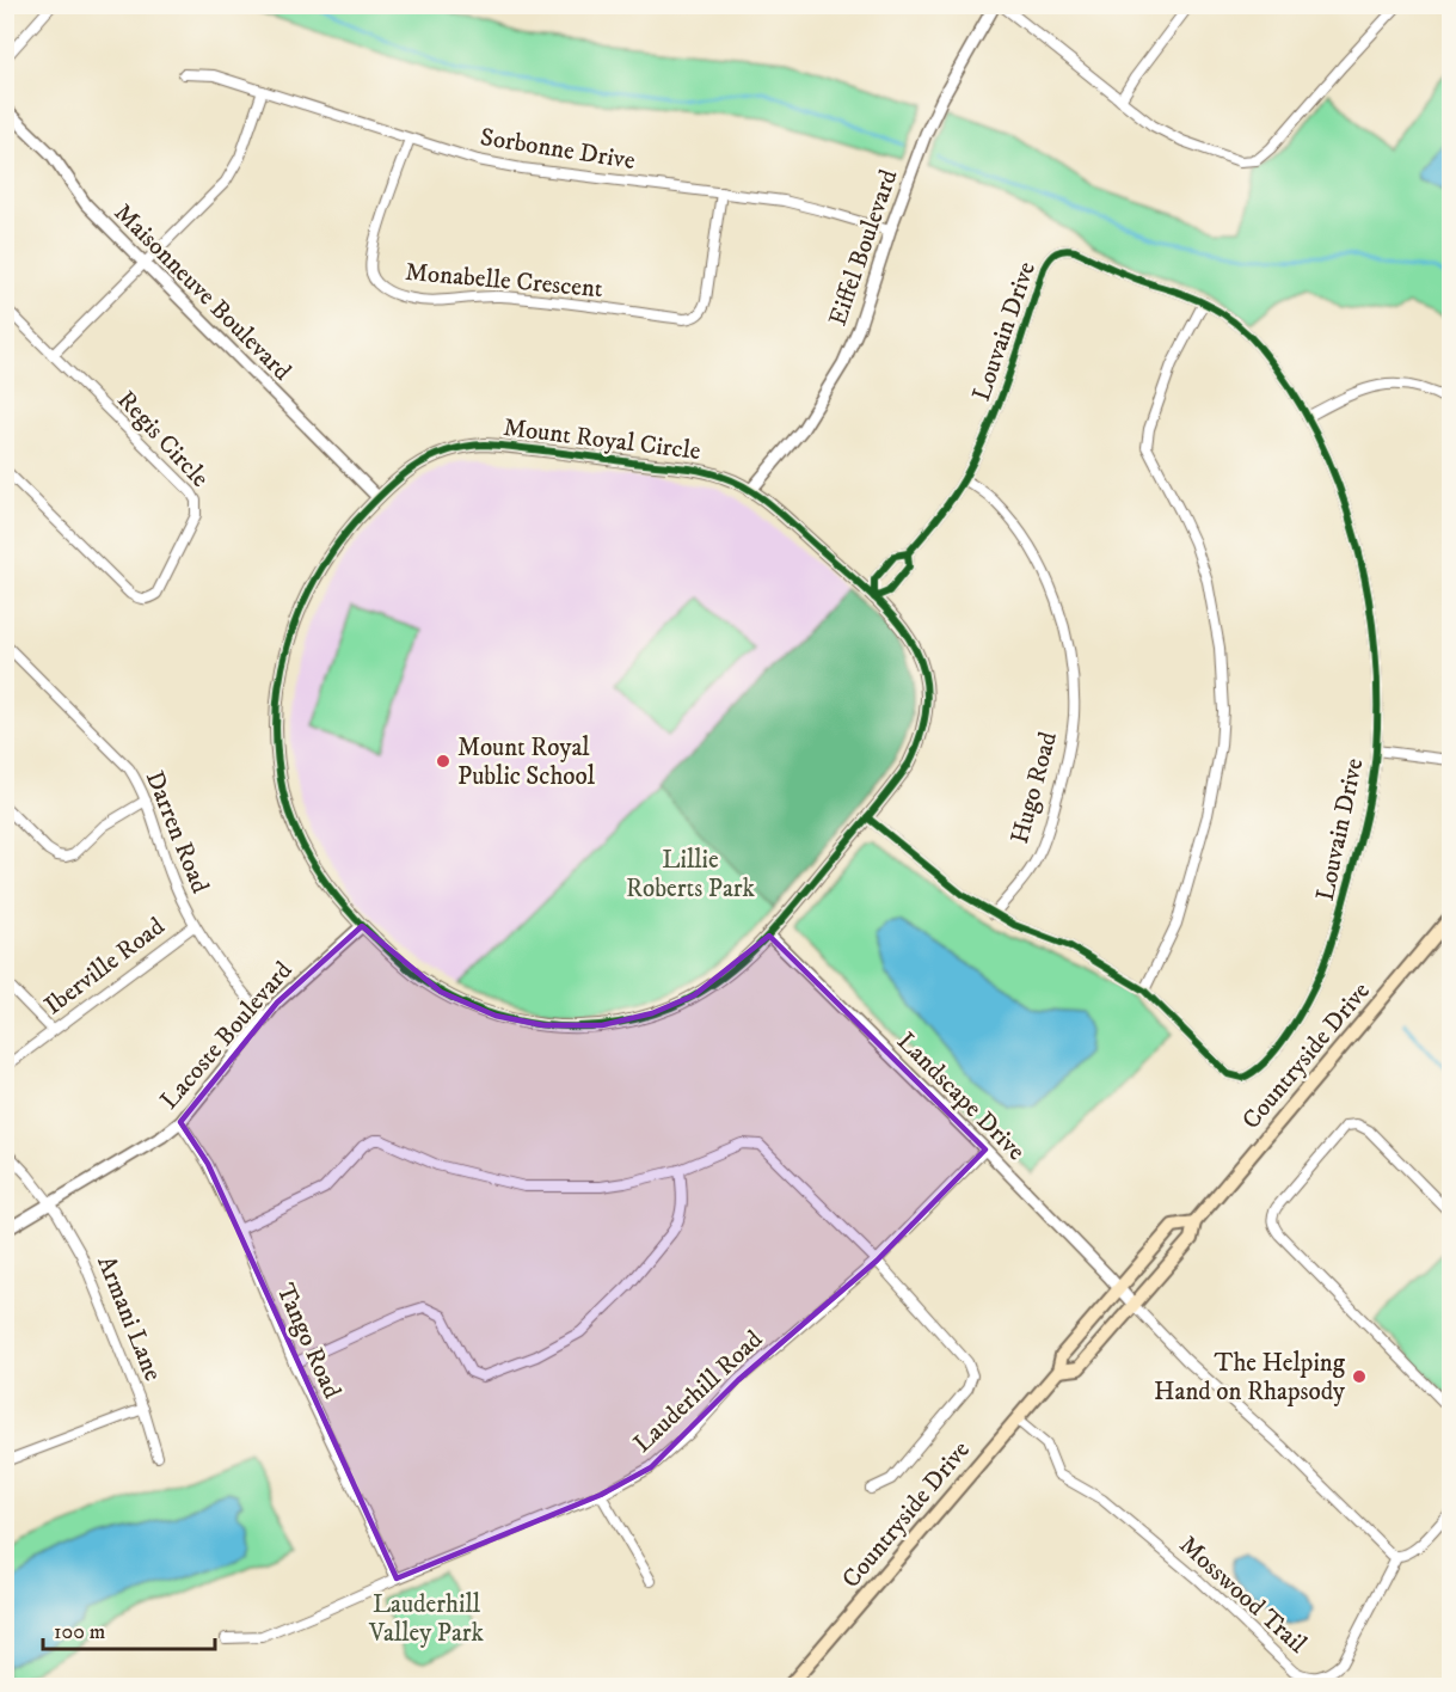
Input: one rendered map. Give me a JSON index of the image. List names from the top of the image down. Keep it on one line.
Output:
{"streets":{"main road":["Countryside Drive"],"street":["Sorbonne Drive","Eiffel Boulevard","Monabelle Crescent","Maisonneuve Boulevard","Louvain Drive","Regis Circle","Mount Royal Circle","Hugo Road","Darren Road","Iberville Road","Lacoste Boulevard","Landscape Drive","Armani Lane","Tango Road","Lauderhill Road","Mosswood Trail"]},"crossings":[["Sorbonne Drive","Eiffel Boulevard"],["Sorbonne Drive","Monabelle Crescent"],["Eiffel Boulevard","Mount Royal Circle"],["Maisonneuve Boulevard","Mount Royal Circle"],["Louvain Drive","Mount Royal Circle"],["Louvain Drive","Hugo Road"],["Mount Royal Circle","Lacoste Boulevard"],["Mount Royal Circle","Landscape Drive"],["Darren Road","Iberville Road"],["Darren Road","Lacoste Boulevard"],["Lacoste Boulevard","Armani Lane"],["Lacoste Boulevard","Tango Road"],["Countryside Drive","Landscape Drive"],["Countryside Drive","Mosswood Trail"],["Landscape Drive","Lauderhill Road"],["Tango Road","Lauderhill Road"]],"parks":["Lillie Roberts Park","Lauderhill Valley Park"],"places":["Mount Royal Public School","The Helping Hand on Rhapsody"],"scale_bar":"100 m"}
